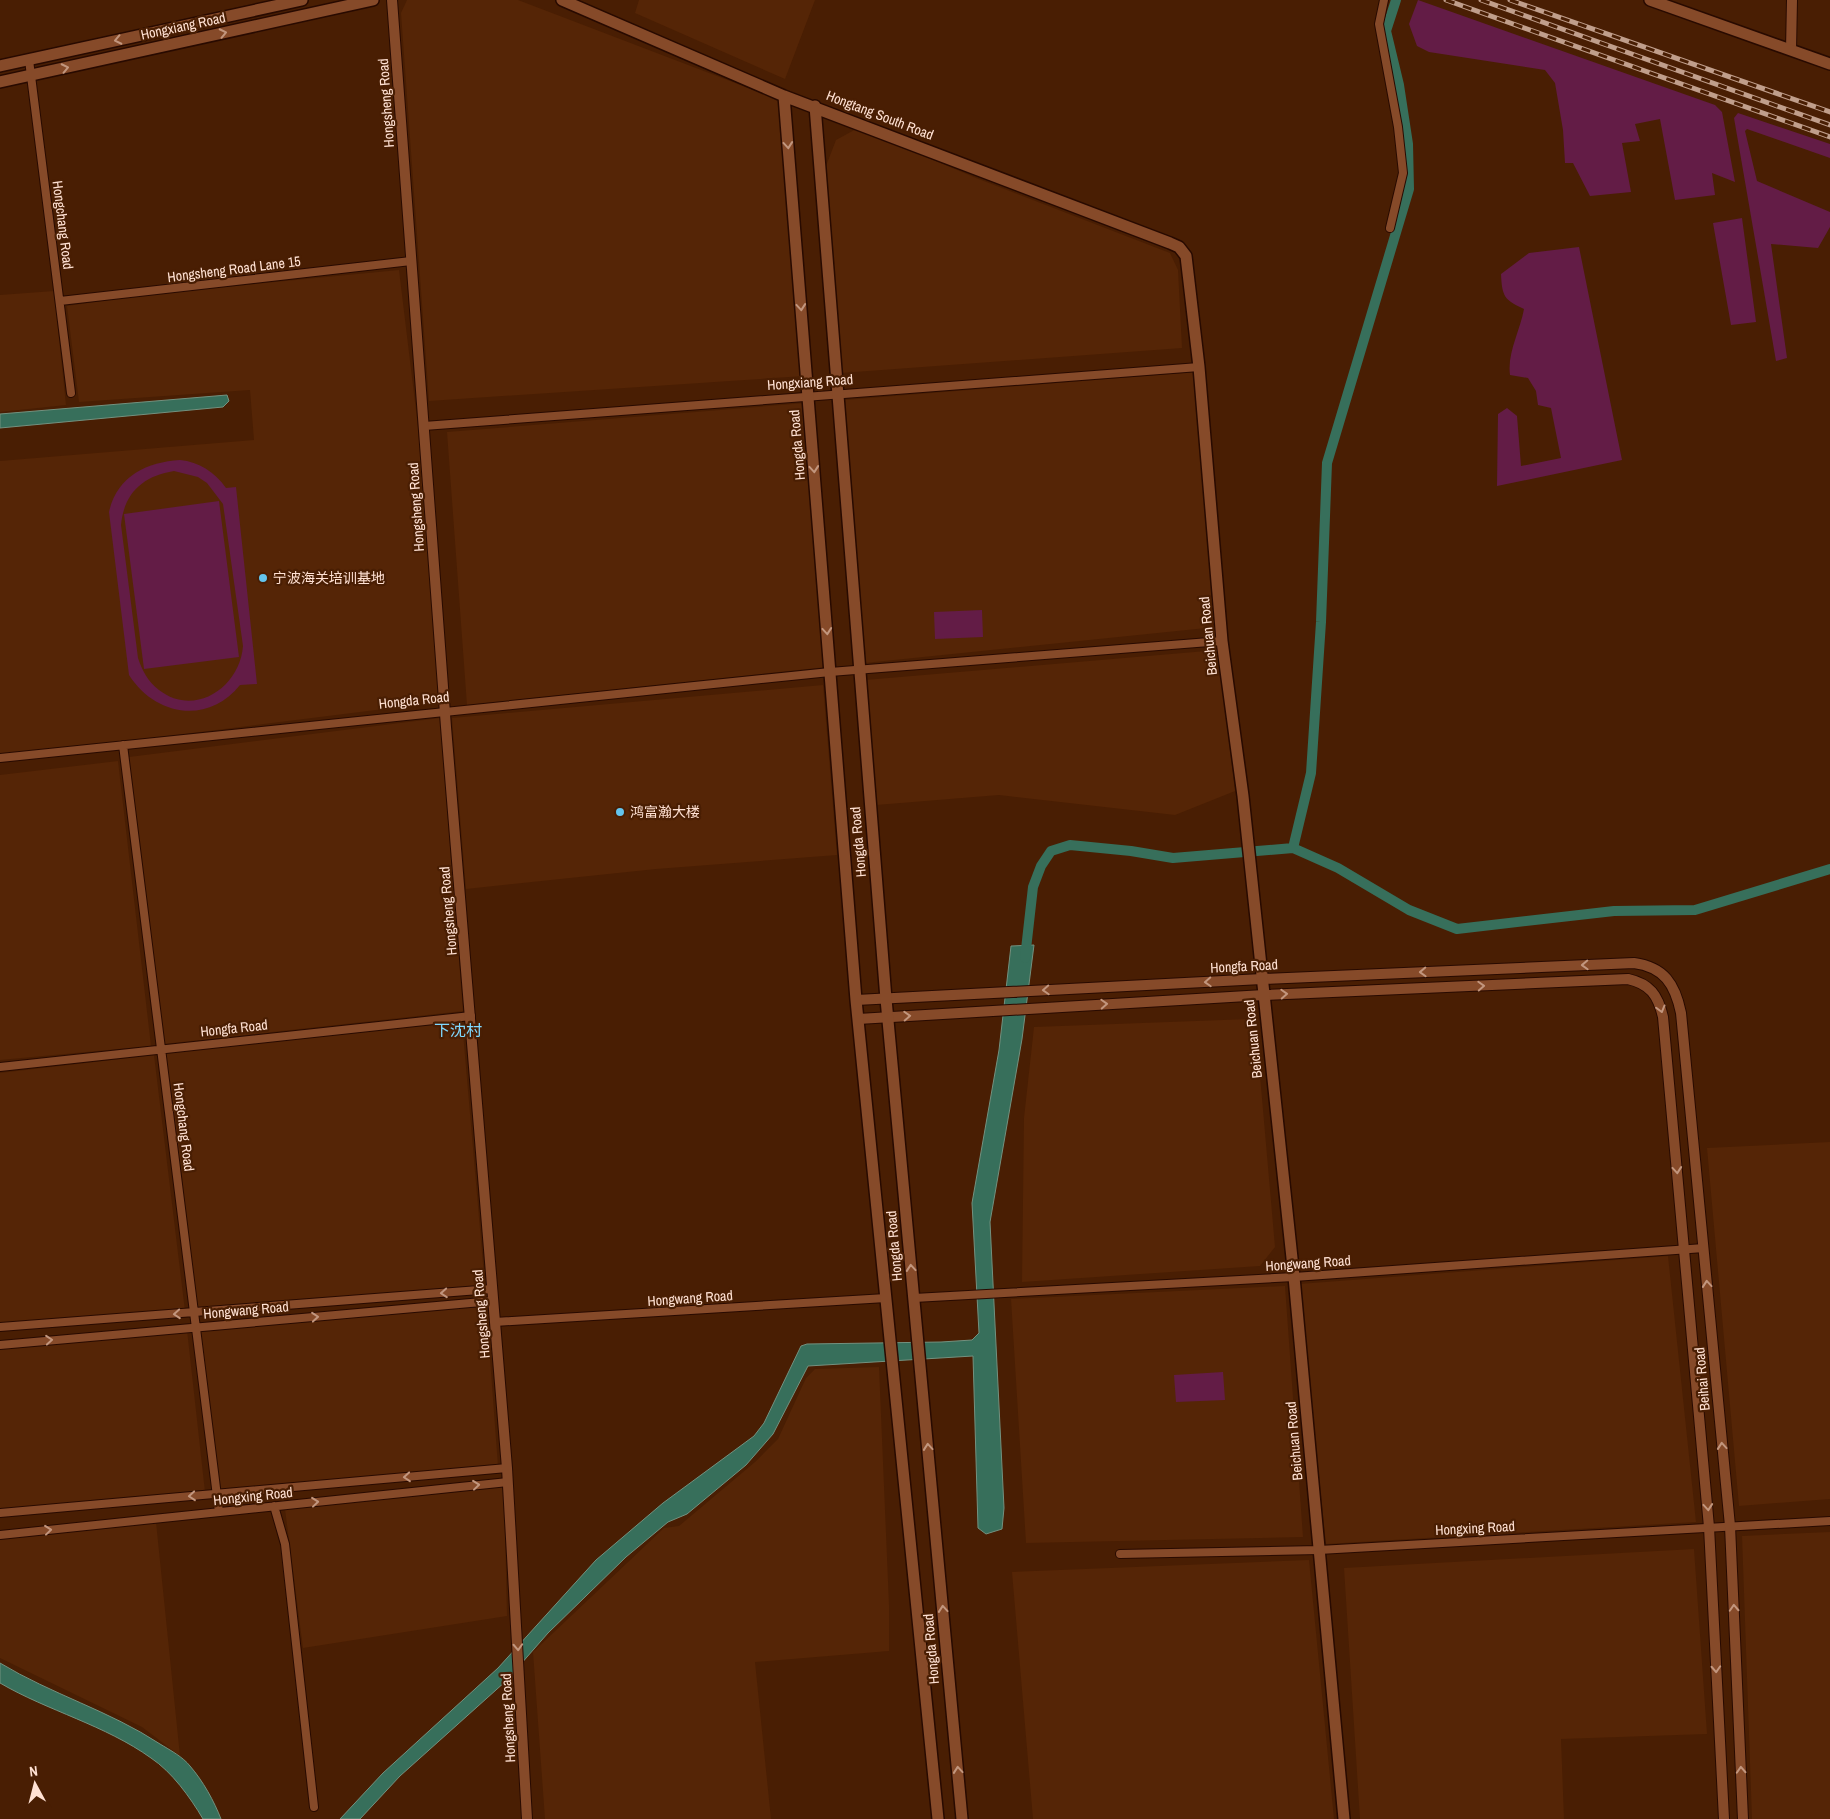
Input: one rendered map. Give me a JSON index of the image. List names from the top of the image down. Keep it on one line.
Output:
{"streets":{"main road":["Hongxiang Road","Hongtang South Road","Hongda Road","Beichuan Road"],"street":["Hongsheng Road","Hongchang Road","Hongsheng Road Lane 15","Hongfa Road","Hongwang Road","Beihai Road","Hongxing Road"]},"crossings":[["Hongxiang Road","Hongsheng Road"],["Hongxiang Road","Hongchang Road"],["Hongxiang Road","Hongda Road"],["Hongxiang Road","Beichuan Road"],["Hongsheng Road","Hongsheng Road Lane 15"],["Hongsheng Road","Hongda Road"],["Hongsheng Road","Hongfa Road"],["Hongsheng Road","Hongwang Road"],["Hongsheng Road","Hongxing Road"],["Hongtang South Road","Hongda Road"],["Hongtang South Road","Beichuan Road"],["Hongchang Road","Hongsheng Road Lane 15"],["Hongchang Road","Hongda Road"],["Hongchang Road","Hongfa Road"],["Hongchang Road","Hongwang Road"],["Hongchang Road","Hongxing Road"],["Hongda Road","Beichuan Road"],["Hongda Road","Hongfa Road"],["Hongda Road","Hongwang Road"],["Beichuan Road","Hongfa Road"],["Beichuan Road","Hongwang Road"],["Beichuan Road","Beihai Road"],["Beichuan Road","Hongxing Road"],["Hongfa Road","Beihai Road"],["Hongwang Road","Beihai Road"],["Beihai Road","Hongxing Road"]],"districts":["下沈村"],"places":["宁波海关培训基地","鸿富瀚大楼"],"north":"top"}
